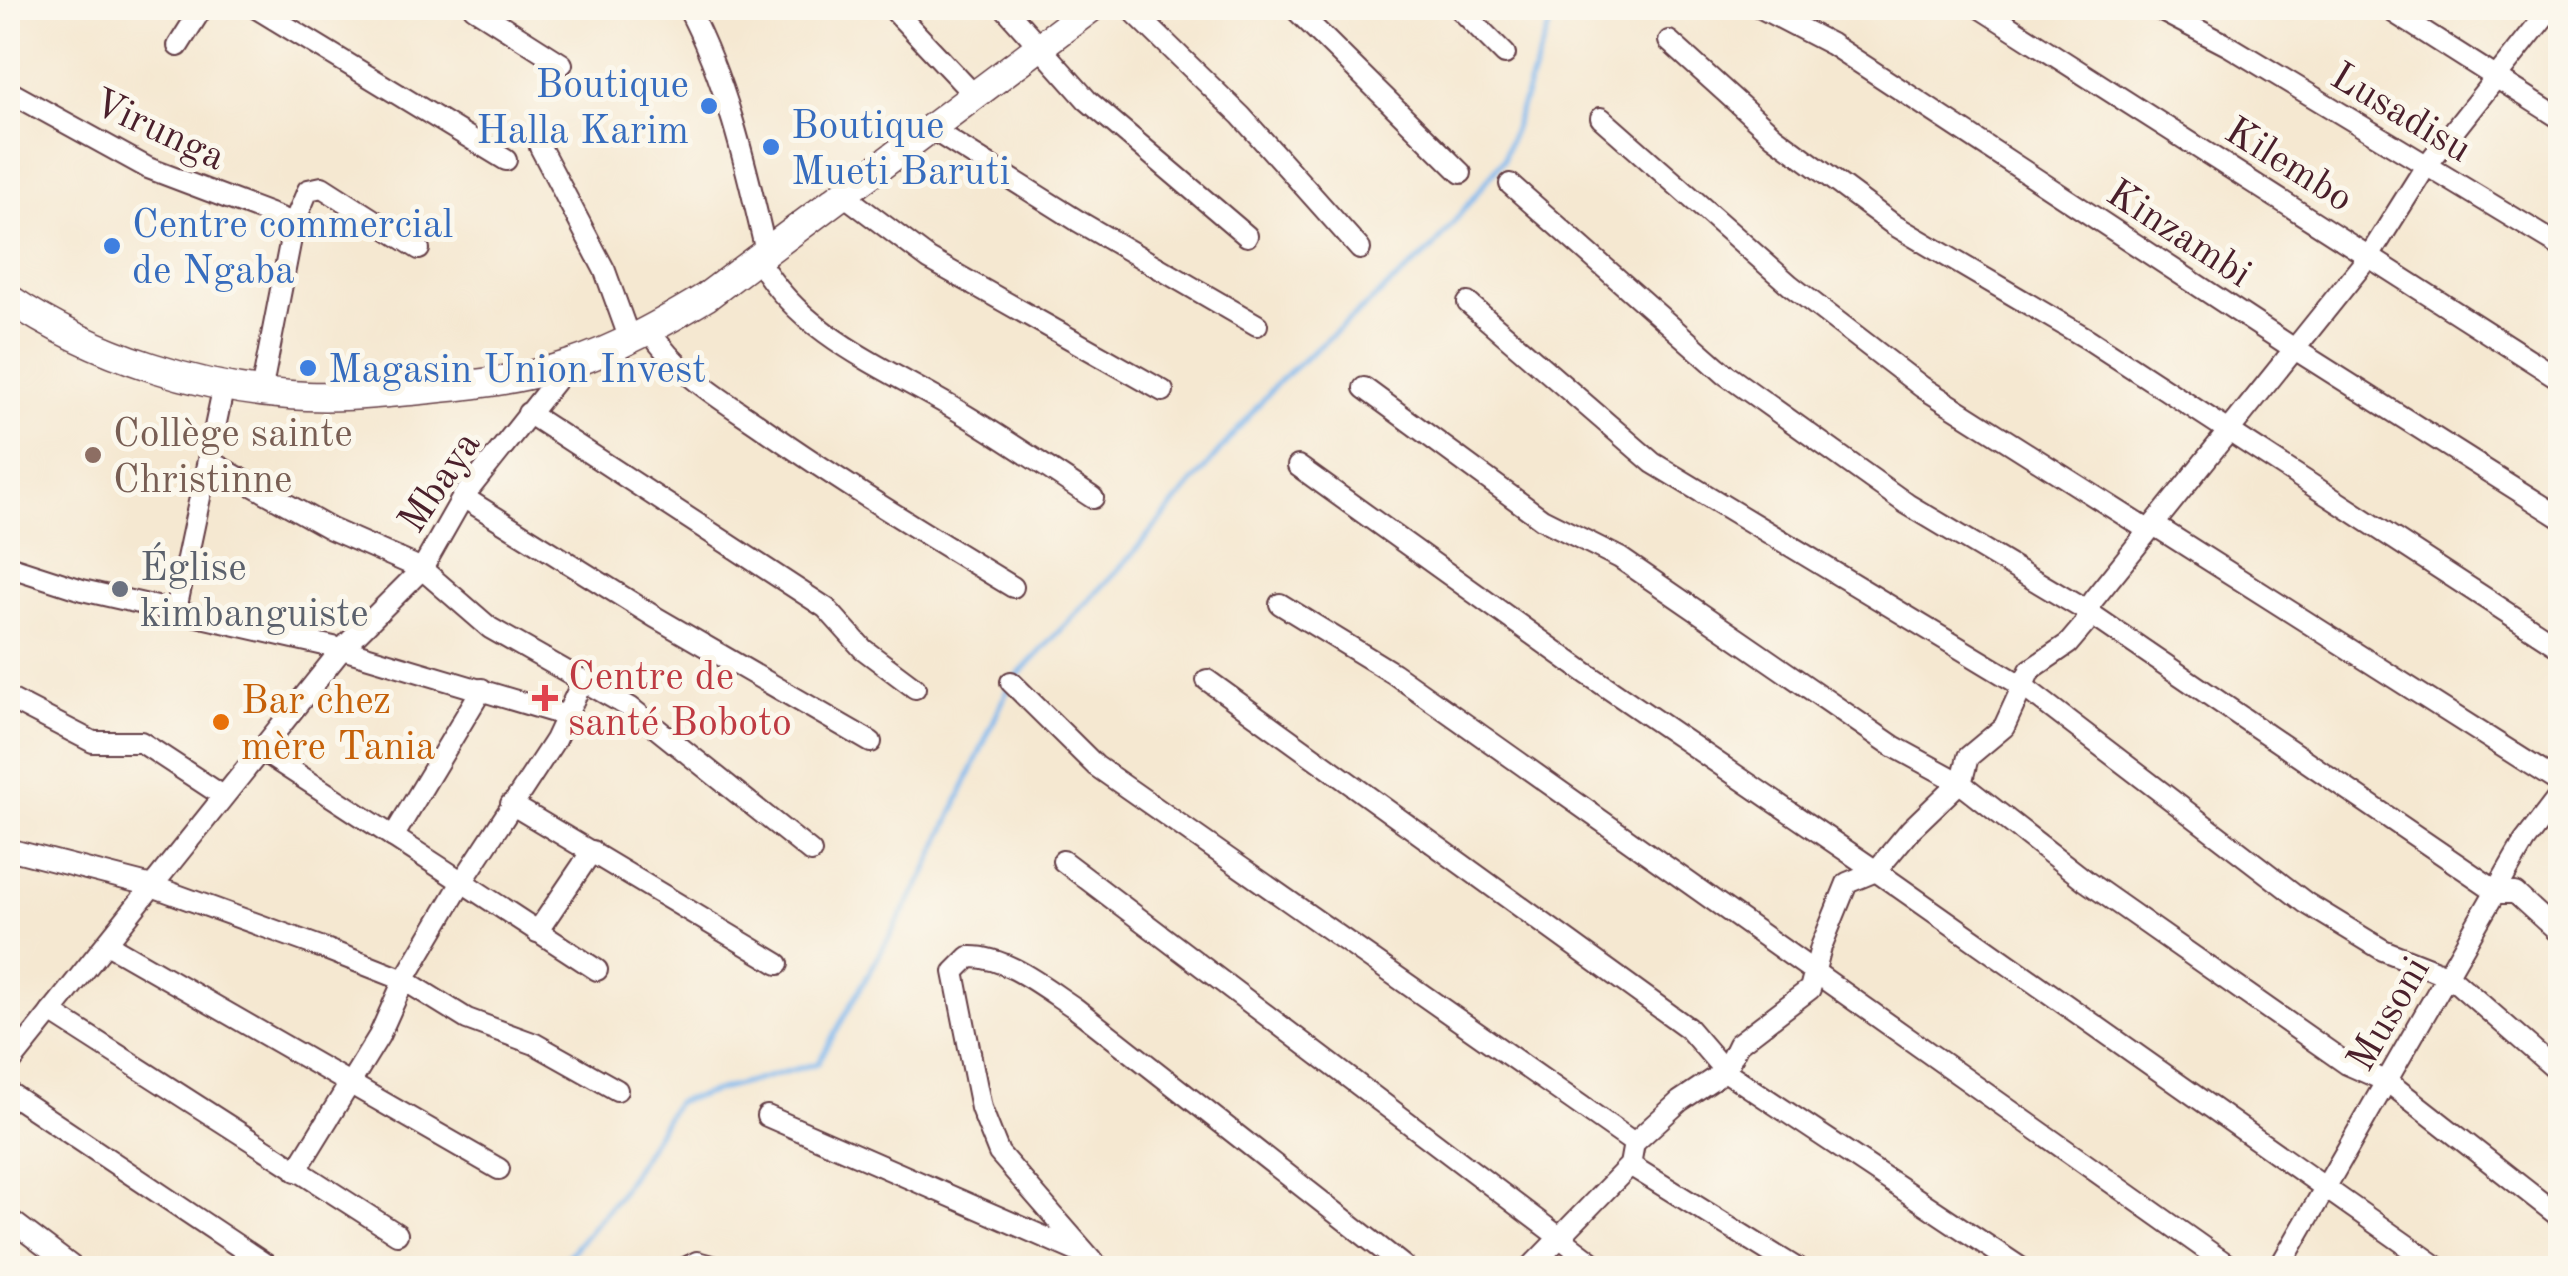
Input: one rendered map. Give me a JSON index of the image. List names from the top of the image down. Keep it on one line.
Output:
{"streets":{"street":["Lusadisu","Virunga","Kilembo","Kinzambi","Mbaya","Musoni"]},"places":{"other":["Boutique Halla Karim","Boutique Mueti Baruti","Centre commercial de Ngaba","Magasin Union Invest","Collège sainte Christinne","Église kimbanguiste","Bar chez mère Tania"],"health":["Centre de santé Boboto"]}}
